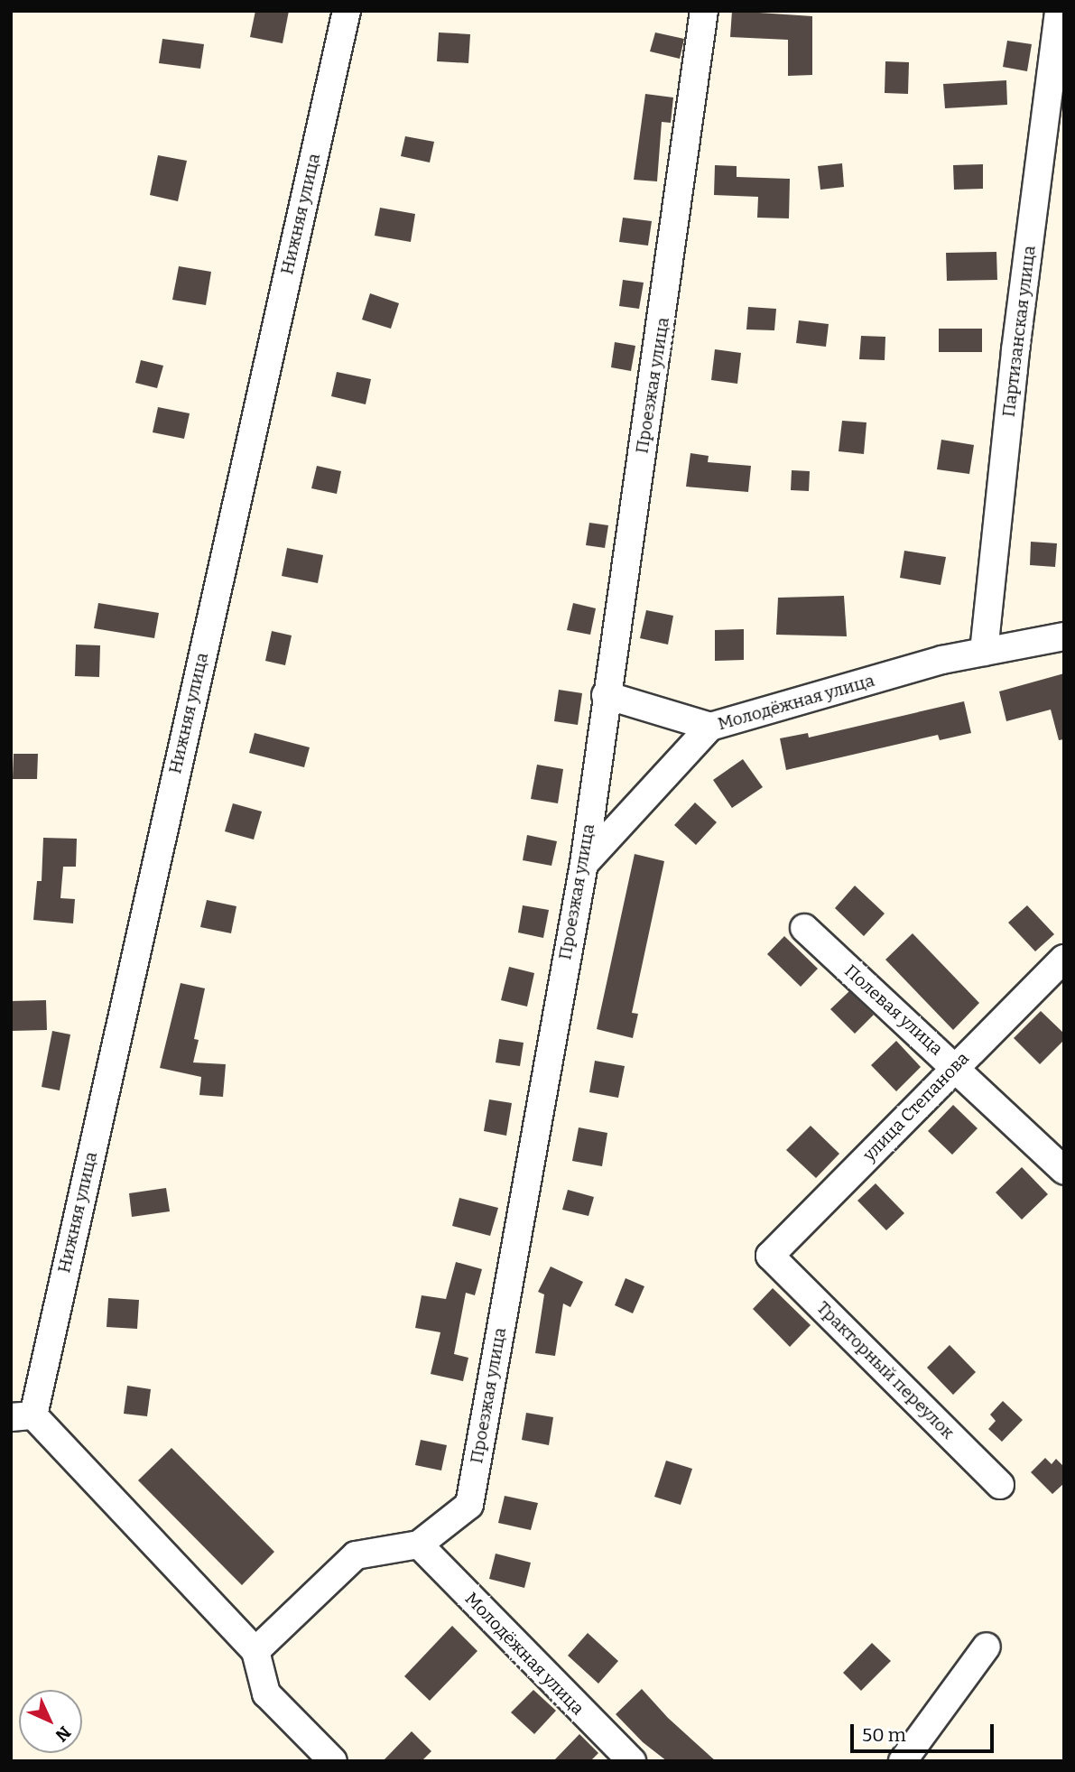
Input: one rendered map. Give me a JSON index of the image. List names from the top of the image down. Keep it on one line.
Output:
{"streets":{"street":["Нижняя улица","Партизанская улица","Проезжая улица","Молодёжная улица","Полевая улица","улица Степанова","Тракторный переулок"]},"crossings":[["Партизанская улица","Молодёжная улица"],["Проезжая улица","Молодёжная улица"],["Полевая улица","улица Степанова"],["улица Степанова","Тракторный переулок"]],"scale_bar":"50 m","north":"bottom right"}
